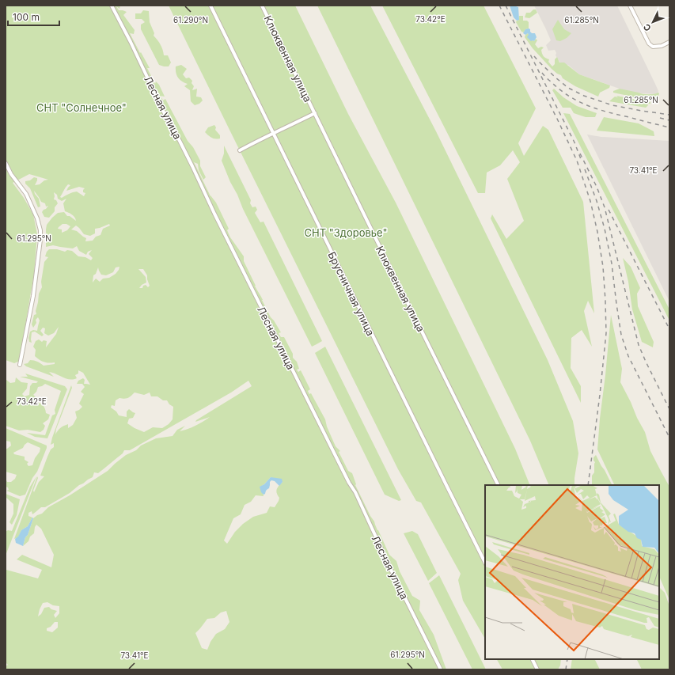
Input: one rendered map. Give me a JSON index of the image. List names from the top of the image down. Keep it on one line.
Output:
{"streets":{"street":["Клюквенная улица","Лесная улица","Брусничная улица"]},"parks":["СНТ \"Солнечное\"","СНТ \"Здоровье\""],"scale_bar":"100 m","north":"bottom left","coordinates":["73.42°E","61.290°N","61.285°N","73.41°E","61.295°N"]}
